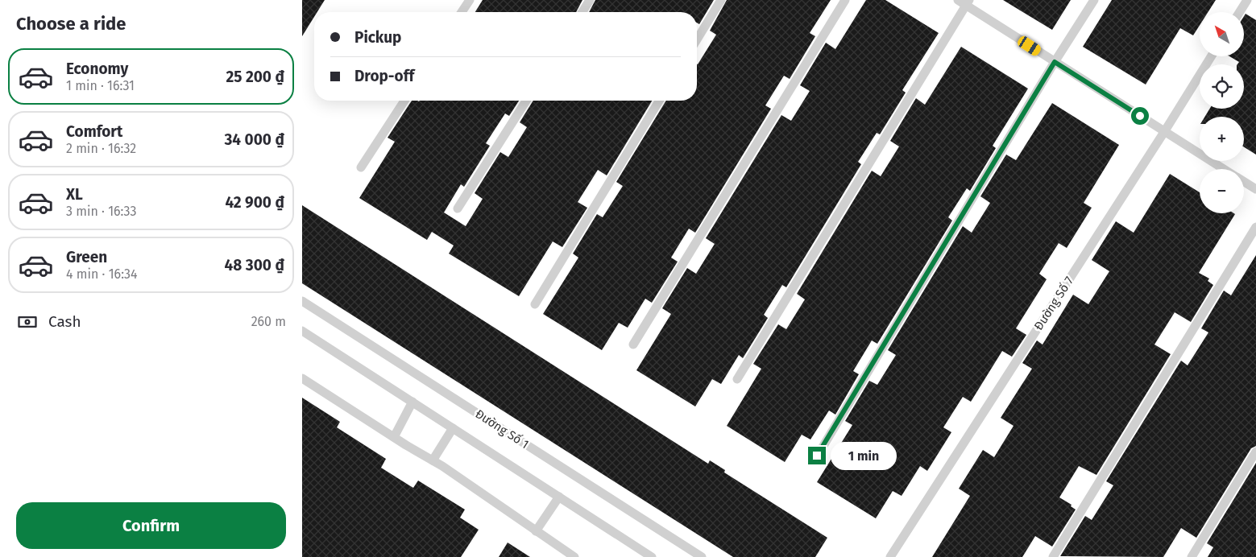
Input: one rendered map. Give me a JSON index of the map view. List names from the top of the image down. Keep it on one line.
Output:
{"streets":{"lane":["Đường Số 7","Đường Số 1"]},"north":"top left","page":{"heading":"Choose a ride","map_buttons":["+","−"],"banner":["Pickup","Drop-off"],"list":[{"name":"Economy","note":"1 min · 16:31","value":"25 200 ₫"},{"name":"Comfort","note":"2 min · 16:32","value":"34 000 ₫"},{"name":"XL","note":"3 min · 16:33","value":"42 900 ₫"},{"name":"Green","note":"4 min · 16:34","value":"48 300 ₫"}],"pay":["Cash","260 m"],"bubble":"1 min","buttons":"Confirm"}}
